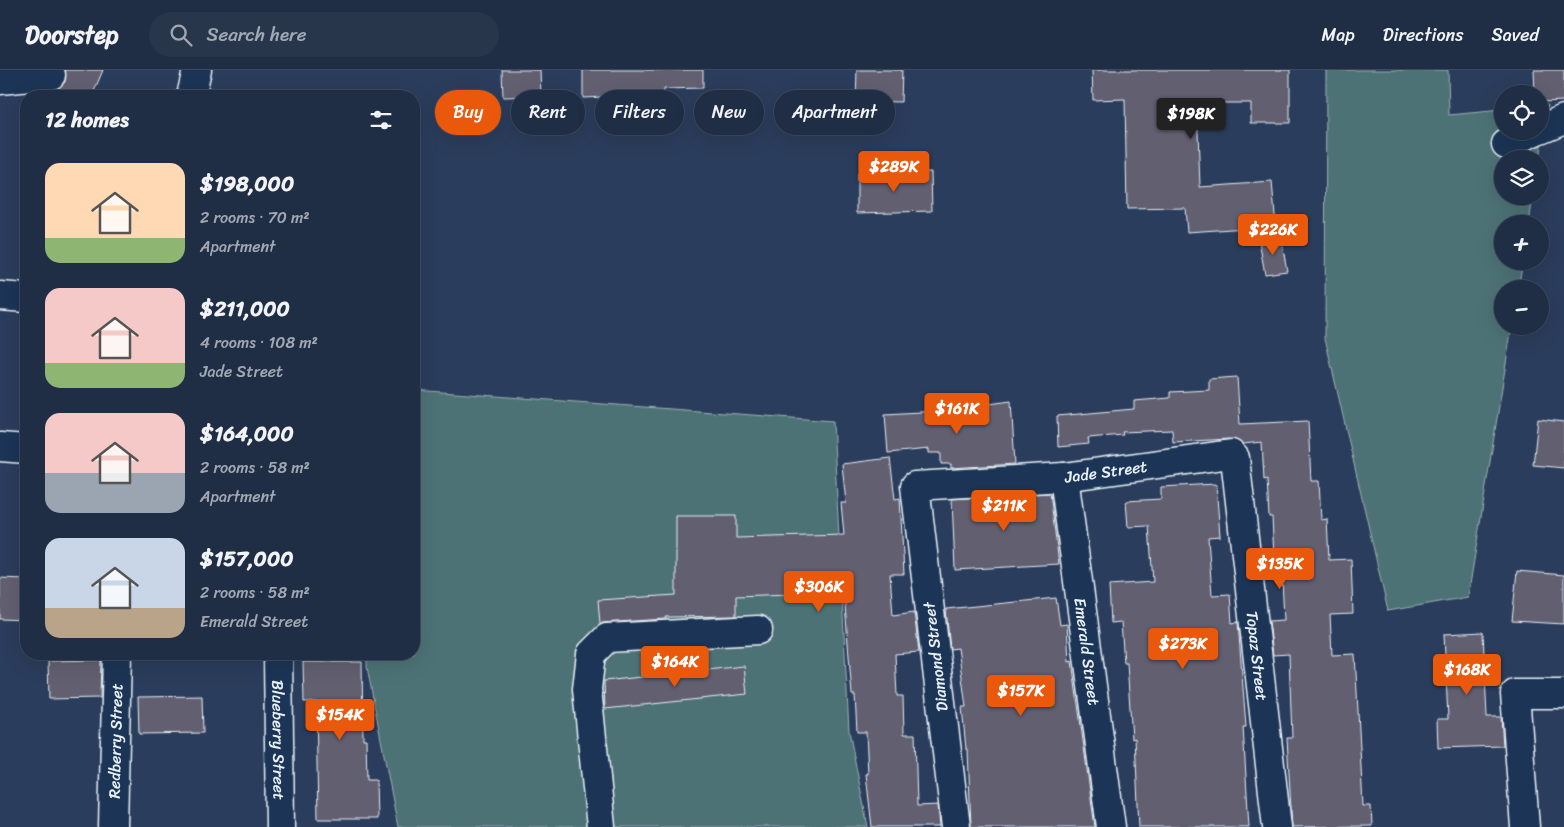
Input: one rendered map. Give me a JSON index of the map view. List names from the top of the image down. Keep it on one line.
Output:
{"streets":{"street":["Jade Street","Emerald Street","Topaz Street","Diamond Street","Redberry Street","Blueberry Street"]},"crossings":[["Jade Street","Emerald Street"],["Jade Street","Topaz Street"],["Jade Street","Diamond Street"]],"page":{"header":"Doorstep","search":"Search here","nav":["Map","Directions","Saved"],"map_buttons":["+","−"],"chip":["Buy","Rent","Filters","New","Apartment"],"heading":"12 homes","price":["$198K","$289K","$226K","$161K","$211K","$135K","$306K","$273K","$164K","$168K","$157K","$154K"],"list":[{"name":"$198,000","note":"2 rooms · 70 m² · Apartment"},{"name":"$211,000","note":"4 rooms · 108 m² · Jade Street"},{"name":"$164,000","note":"2 rooms · 58 m² · Apartment"},{"name":"$157,000","note":"2 rooms · 58 m² · Emerald Street"}]}}
